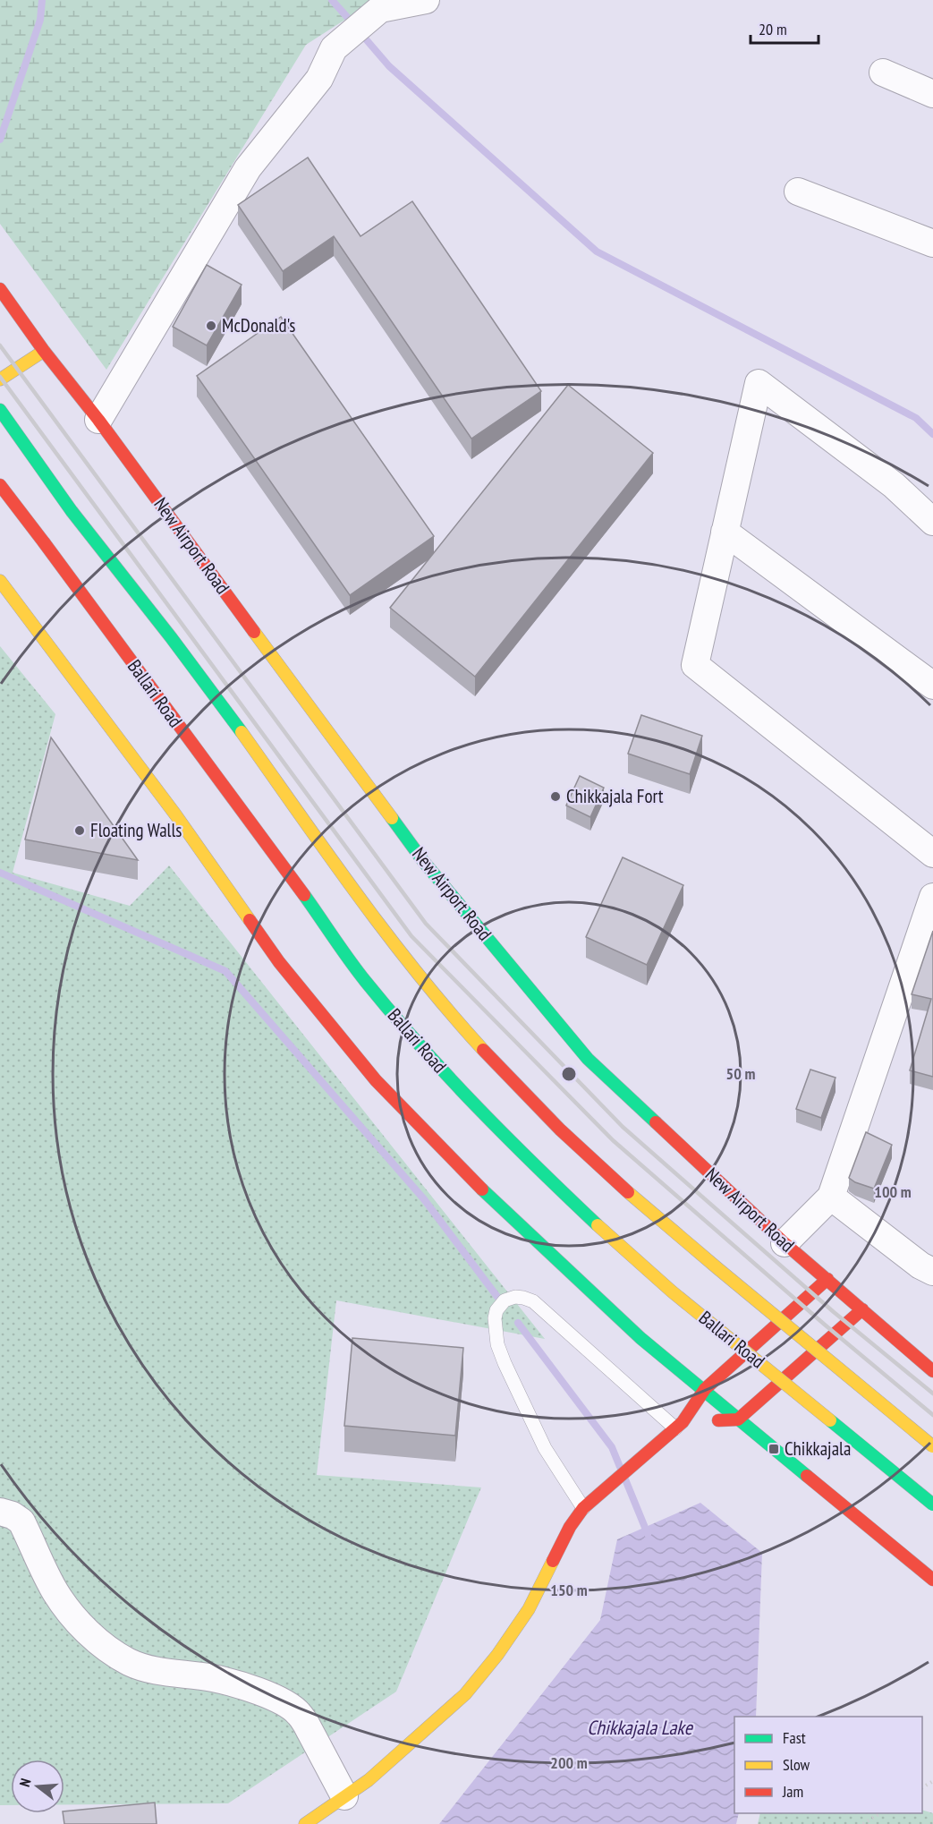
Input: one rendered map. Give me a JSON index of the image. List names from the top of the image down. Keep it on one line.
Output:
{"streets":{"main road":["New Airport Road","Ballari Road"]},"water":["Chikkajala Lake"],"places":{"other":["McDonald's","Chikkajala Fort","Floating Walls"],"transit":["Chikkajala"]},"legend":["Fast","Slow","Jam"],"scale_bar":"20 m","north":"left","rings":["50 m","100 m","150 m","200 m"]}
